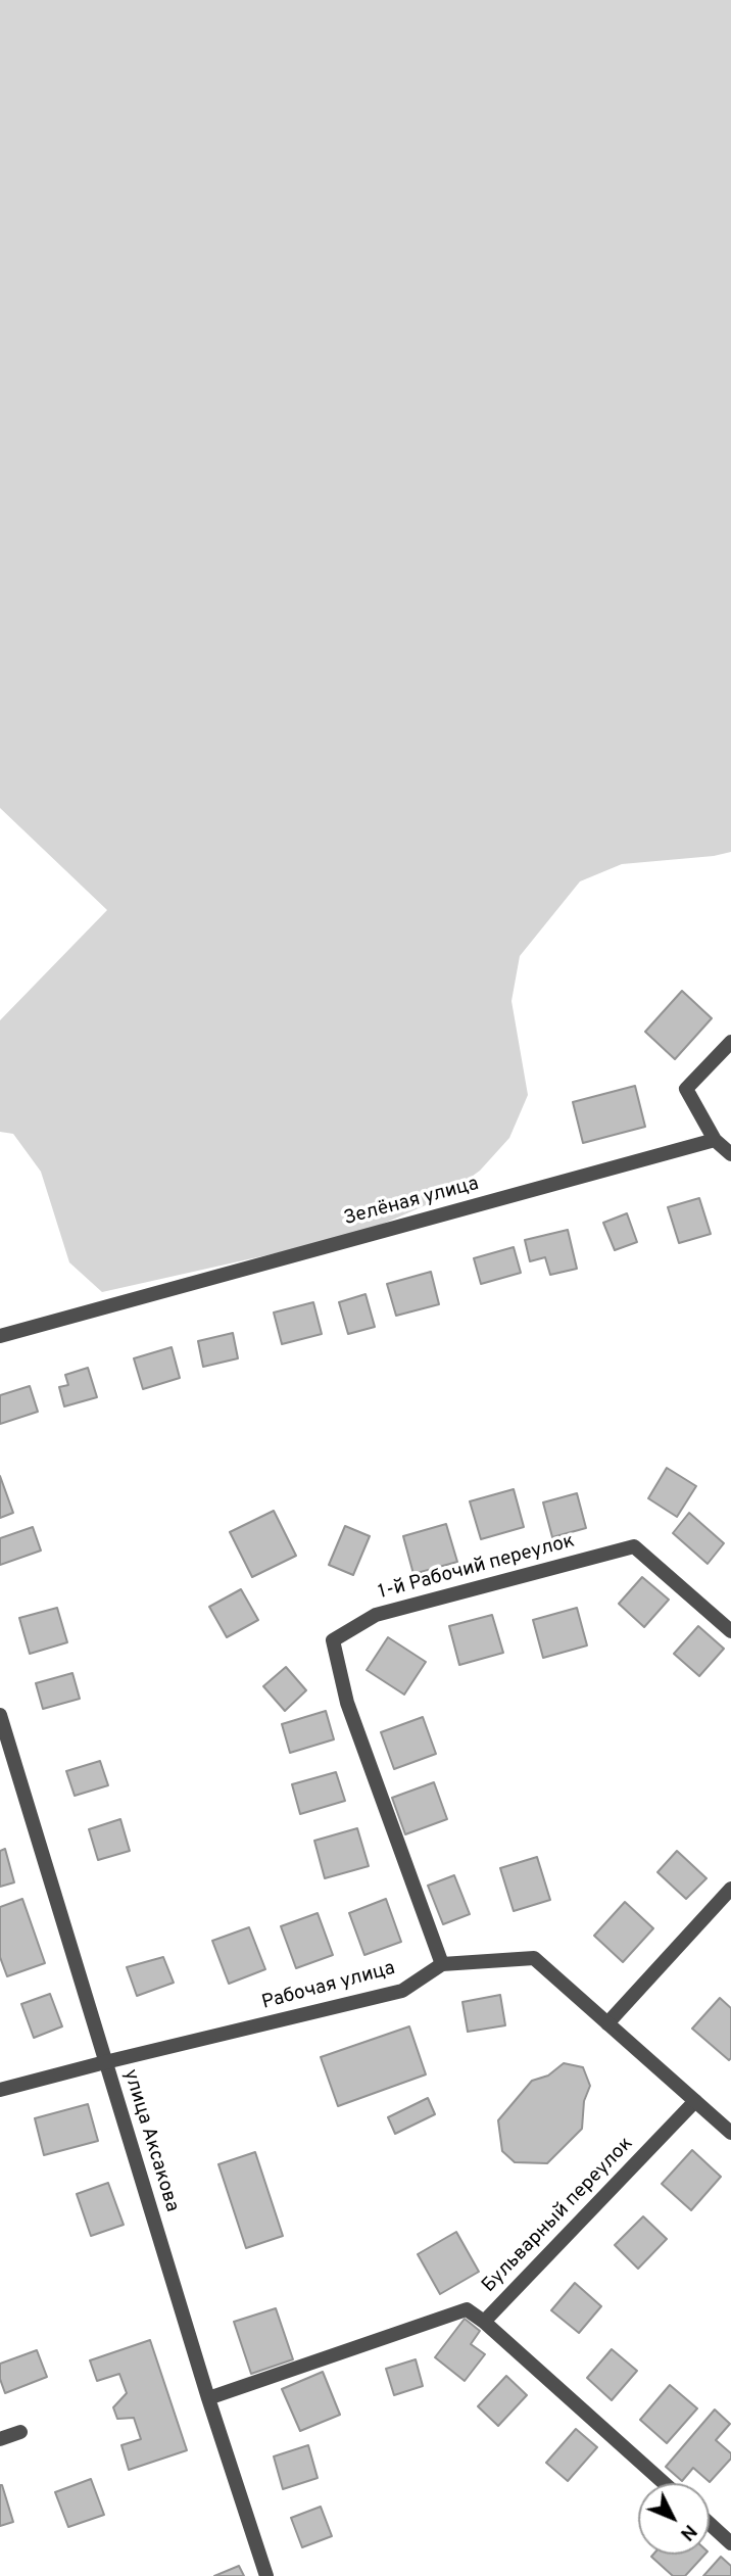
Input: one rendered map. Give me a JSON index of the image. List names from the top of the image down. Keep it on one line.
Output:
{"streets":{"street":["Зелёная улица","1-й Рабочий переулок","Рабочая улица","улица Аксакова","Бульварный переулок"]},"crossings":[["1-й Рабочий переулок","Рабочая улица"],["Рабочая улица","улица Аксакова"],["Рабочая улица","Бульварный переулок"]],"north":"bottom right"}
